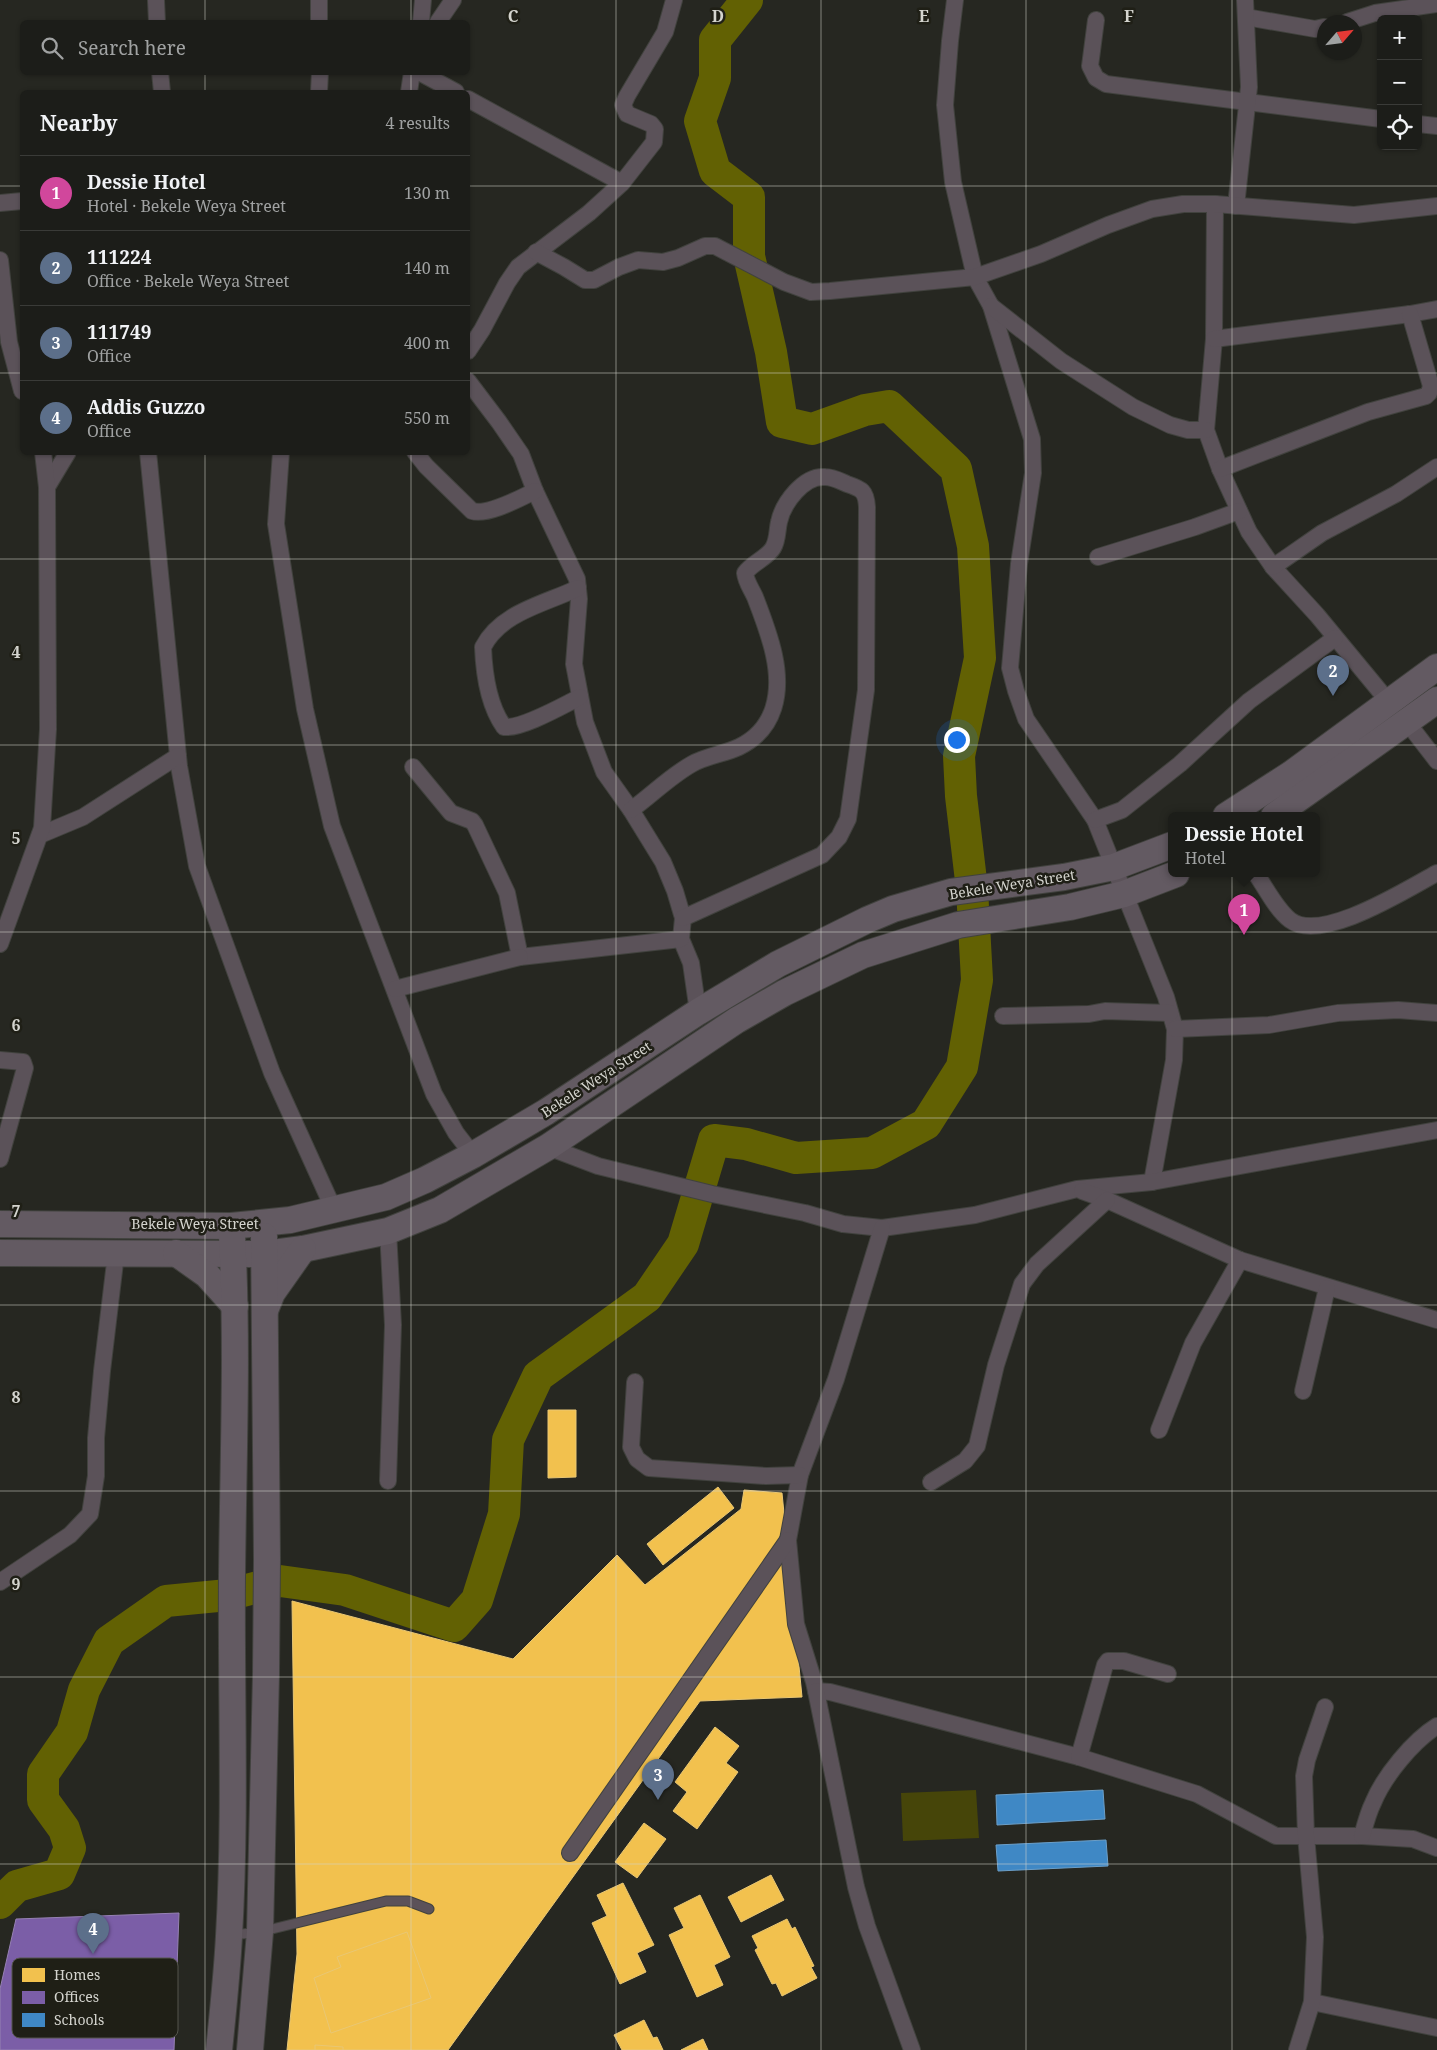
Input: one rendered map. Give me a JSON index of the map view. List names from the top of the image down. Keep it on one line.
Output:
{"streets":{"main road":["Bekele Weya Street"]},"legend":["Homes","Offices","Schools"],"north":"top right","page":{"map_buttons":["+","−"],"search":"Search here","heading":["Nearby","4 results"],"list":[{"mark":"1","name":"Dessie Hotel","note":"Hotel · Bekele Weya Street","value":"130 m"},{"mark":"2","name":"111224","note":"Office · Bekele Weya Street","value":"140 m"},{"mark":"3","name":"111749","note":"Office","value":"400 m"},{"mark":"4","name":"Addis Guzzo","note":"Office","value":"550 m"}],"pins":["2","1","3","4"],"popup":["Dessie Hotel","Hotel"]},"grid":{"columns":["C","D","E","F"],"rows":["4","5","6","7","8","9"]}}
